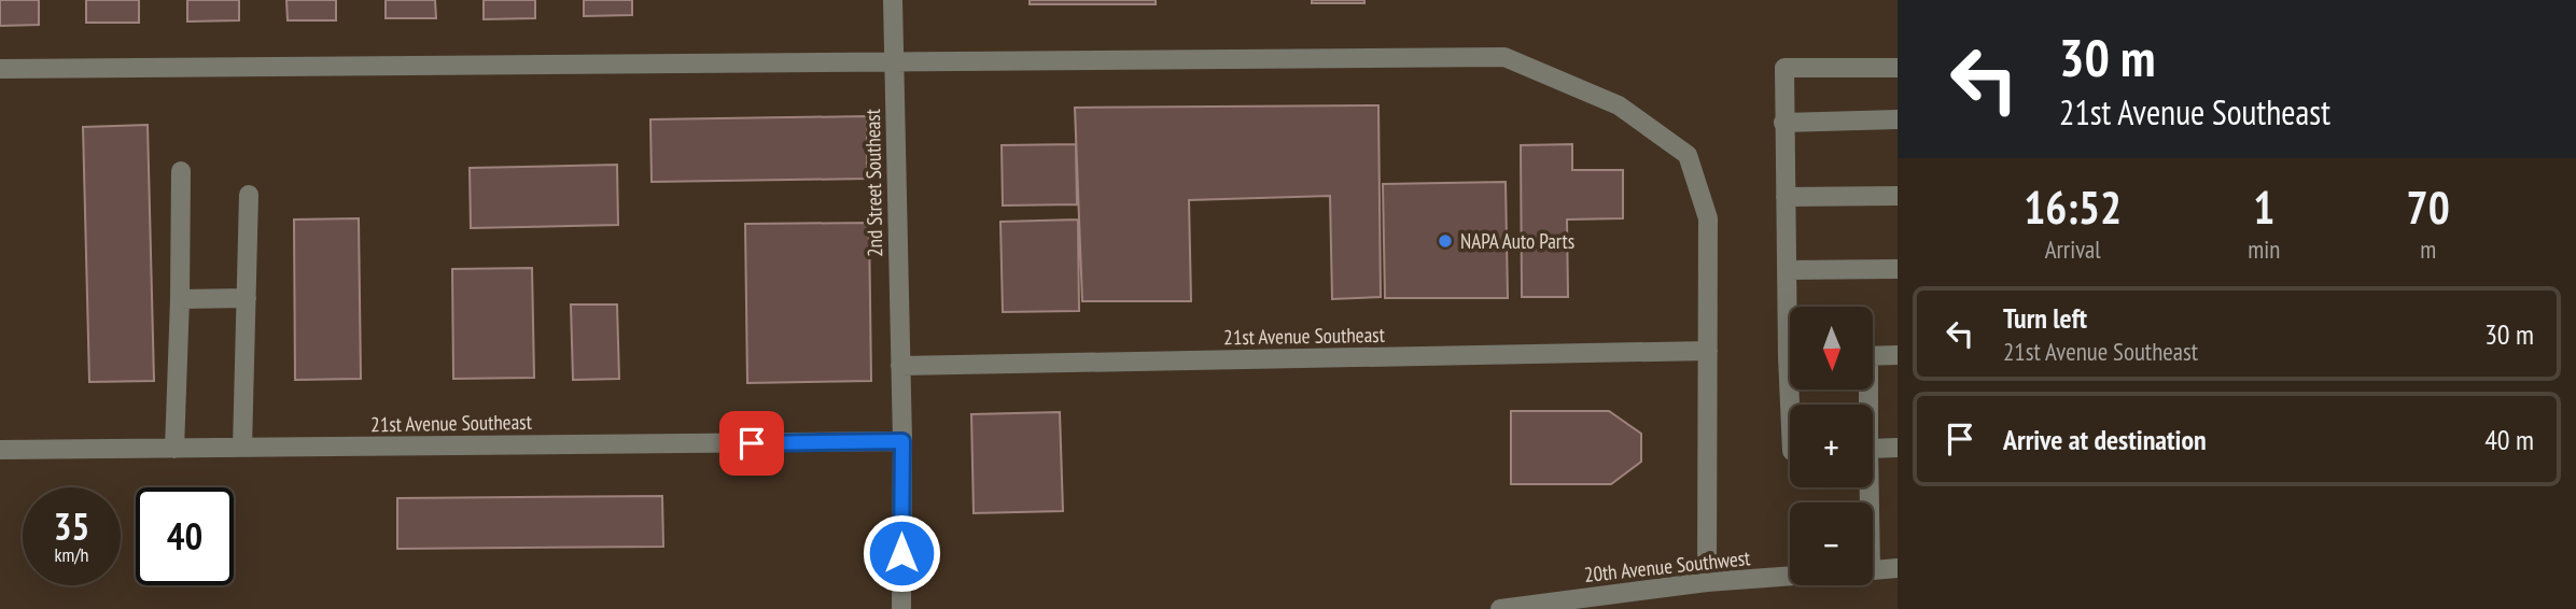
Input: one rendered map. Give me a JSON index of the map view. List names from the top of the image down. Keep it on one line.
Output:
{"streets":{"street":["2nd Street Southeast","21st Avenue Southeast","20th Avenue Southwest"]},"crossings":[["2nd Street Southeast","21st Avenue Southeast"]],"places":["NAPA Auto Parts"],"north":"bottom","page":{"turn":["30 m","21st Avenue Southeast"],"eta":["16:52","Arrival","1","min","70","m"],"list":[{"name":"Turn left","note":"21st Avenue Southeast","value":"30 m"},{"name":"Arrive at destination","value":"40 m"}],"map_buttons":["+","−"],"speed":"35 km/h","limit":"40"}}
